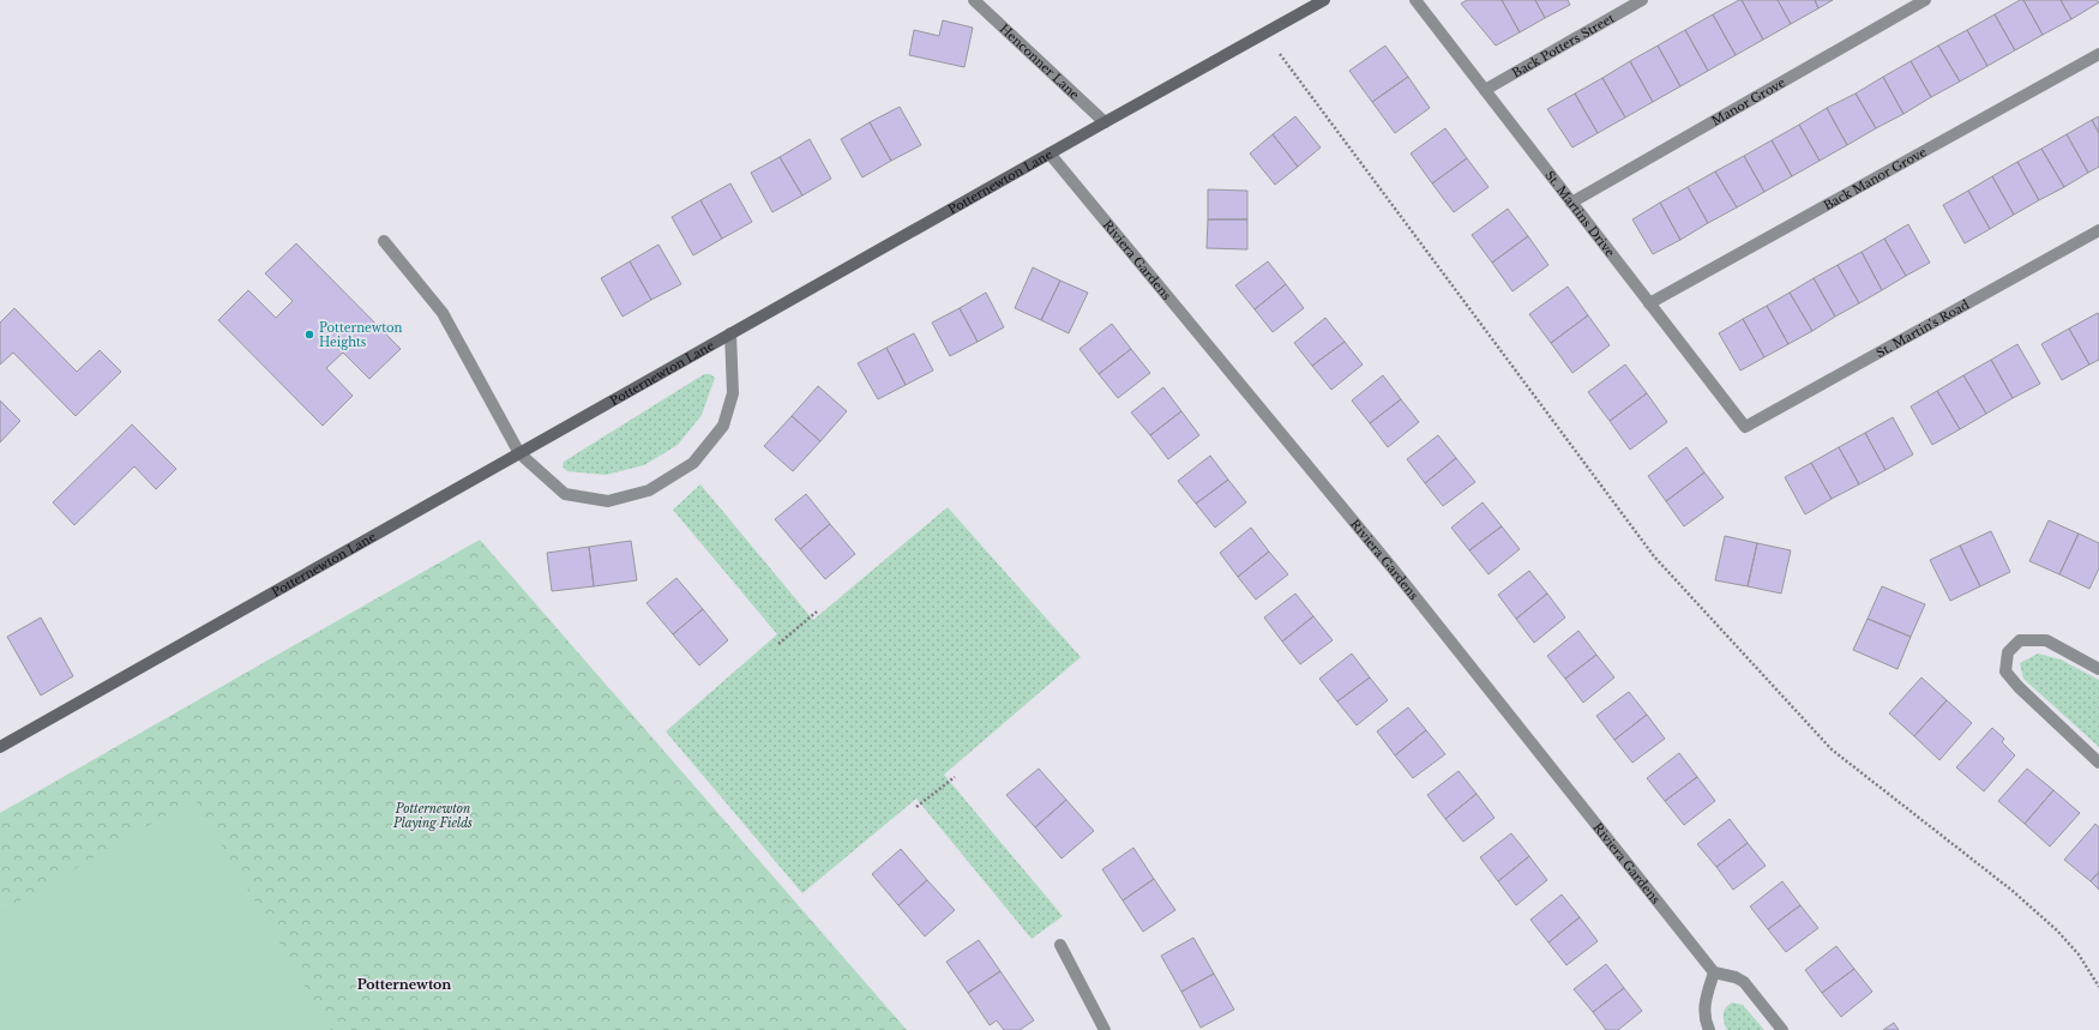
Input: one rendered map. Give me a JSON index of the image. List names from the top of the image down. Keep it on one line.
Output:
{"streets":{"main road":["Potternewton Lane"],"street":["Back Potters Street","Henconner Lane","Manor Grove","Back Manor Grove","St. Martins Drive","Riviera Gardens","St. Martin's Road"]},"crossings":[["Back Potters Street","St. Martins Drive"],["Henconner Lane","Potternewton Lane"],["Manor Grove","St. Martins Drive"],["Back Manor Grove","St. Martins Drive"],["Potternewton Lane","Riviera Gardens"],["St. Martins Drive","St. Martin's Road"]],"districts":["Potternewton"],"parks":["Potternewton Playing Fields"],"places":["Potternewton Heights"]}
